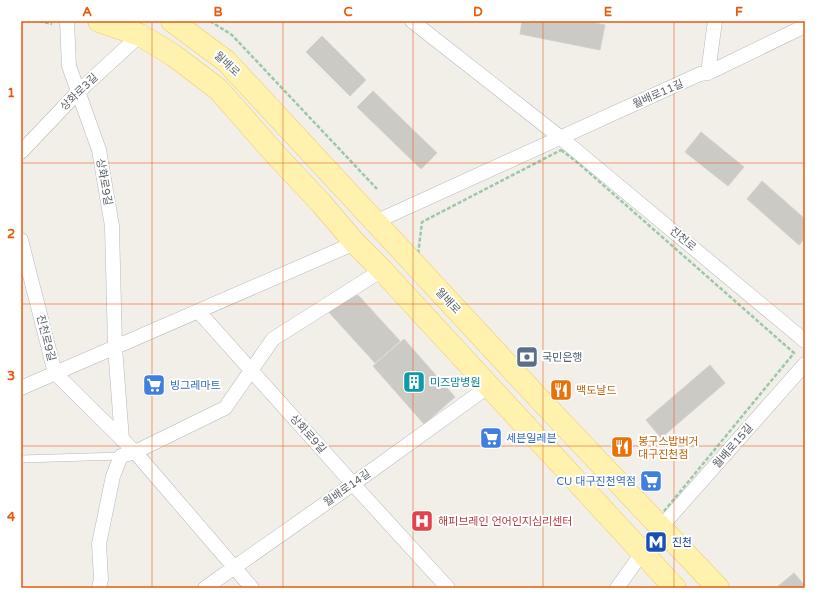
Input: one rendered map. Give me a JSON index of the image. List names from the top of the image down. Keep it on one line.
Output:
{"streets":{"main road":["월배로"],"street":["상화로3길","월배로11길","상화로9길","진천로","진천로9길","월배로15길","월배로14길"]},"crossings":[["월배로","월배로11길"],["월배로","월배로15길"],["상화로3길","상화로9길"],["월배로11길","진천로"],["상화로9길","진천로9길"],["상화로9길","월배로14길"],["진천로9길","월배로14길"]],"places":{"bank":["국민은행"],"building":["미즈맘병원"],"supermarket":["빙그레마트","세븐일레븐","CU 대구진천역점"],"restaurant":["맥도날드","봉구스밥버거 대구진천점"],"hospital":["해피브레인 언어인지심리센터"],"metro station":["진천"]},"grid":{"columns":["A","B","C","D","E","F"],"rows":["1","2","3","4"]}}
